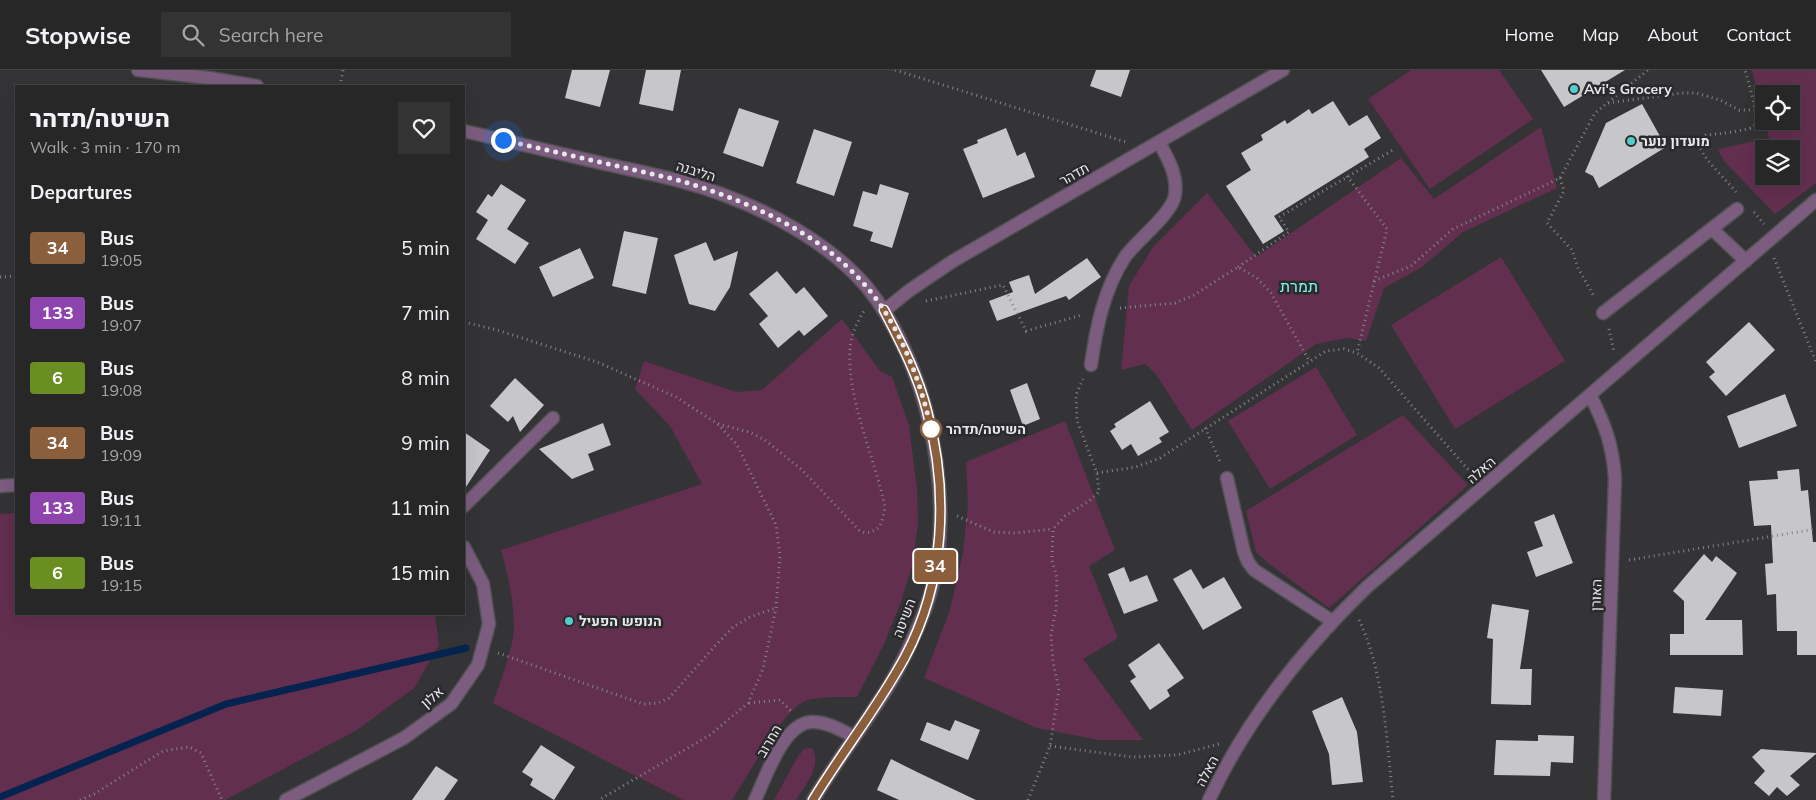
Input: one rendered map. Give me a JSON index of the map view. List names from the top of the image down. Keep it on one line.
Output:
{"streets":{"street":["הליבנה","תדהר","האלה","האורן","השיטה","אלון","החרוב"]},"crossings":[["הליבנה","תדהר"],["הליבנה","השיטה"],["תדהר","השיטה"],["האלה","האורן"],["השיטה","החרוב"]],"districts":["תמרת"],"places":["Avi's Grocery","מועדון נוער","השיטה/תדהר","הנופש הפעיל"],"lines":["bus line 34"],"page":{"header":"Stopwise","search":"Search here","nav":["Home","Map","About","Contact"],"on_map":"34","heading":[["השיטה/תדהר","Walk · 3 min · 170 m"],"Departures"],"list":[{"mark":"34","name":"Bus","note":"19:05","value":"5 min"},{"mark":"133","name":"Bus","note":"19:07","value":"7 min"},{"mark":"6","name":"Bus","note":"19:08","value":"8 min"},{"mark":"34","name":"Bus","note":"19:09","value":"9 min"},{"mark":"133","name":"Bus","note":"19:11","value":"11 min"},{"mark":"6","name":"Bus","note":"19:15","value":"15 min"}]}}
